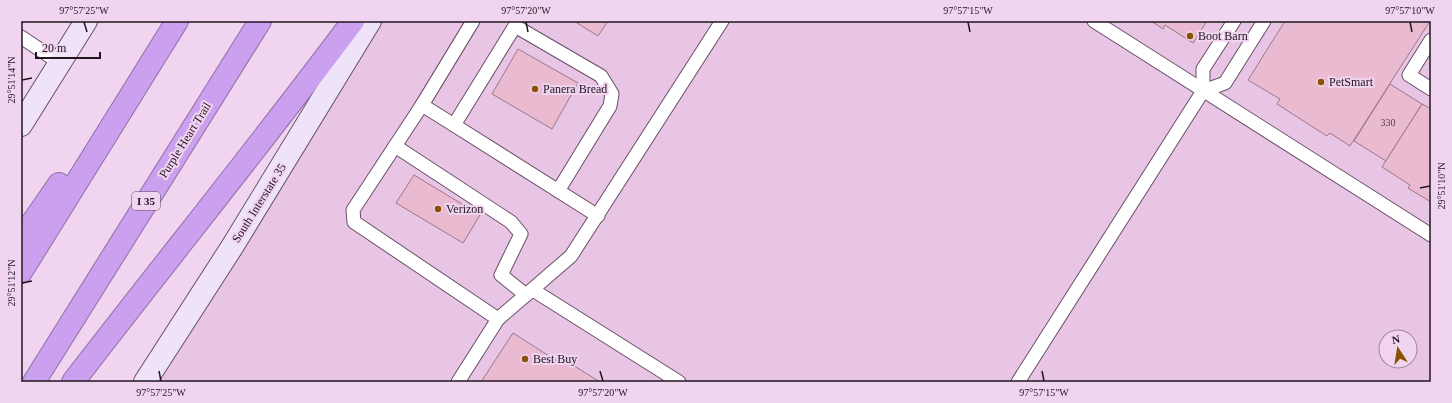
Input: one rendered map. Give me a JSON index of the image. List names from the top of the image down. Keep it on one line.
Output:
{"streets":{"highway":["Purple Heart Trail","I 35"],"main road":["South Interstate 35"]},"places":["Boot Barn","PetSmart","Panera Bread","Verizon","Best Buy"],"house_numbers":["330"],"scale_bar":"20 m","north":"top","coordinates":["97°57'25\"W","97°57'20\"W","97°57'15\"W","97°57'10\"W","29°51'14\"N","29°51'10\"N","29°51'12\"N"]}
